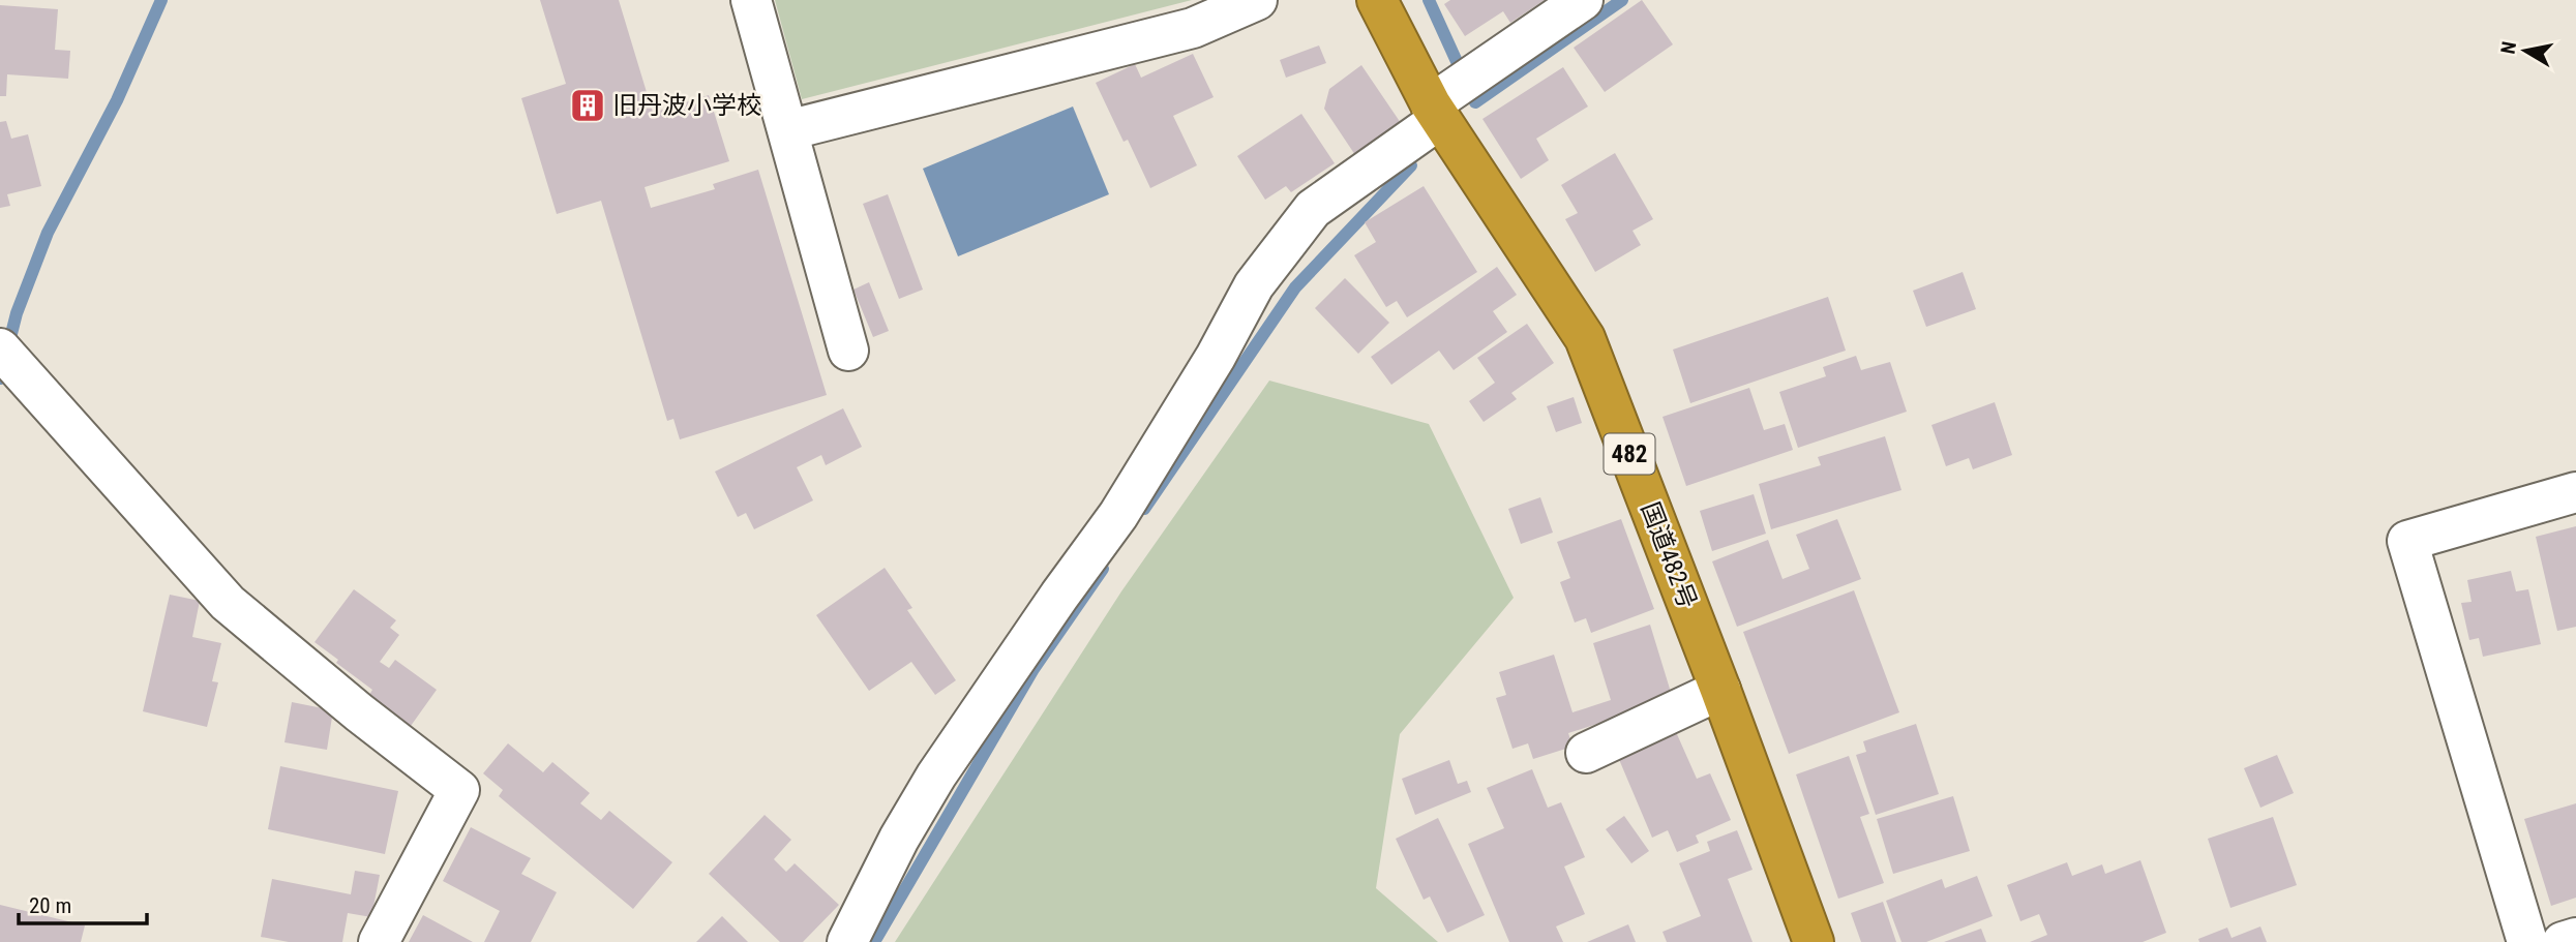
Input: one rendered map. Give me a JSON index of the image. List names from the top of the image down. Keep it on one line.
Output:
{"streets":{"highway":["482","国道482号"]},"places":{"building":["旧丹波小学校"]},"scale_bar":"20 m","north":"left"}
